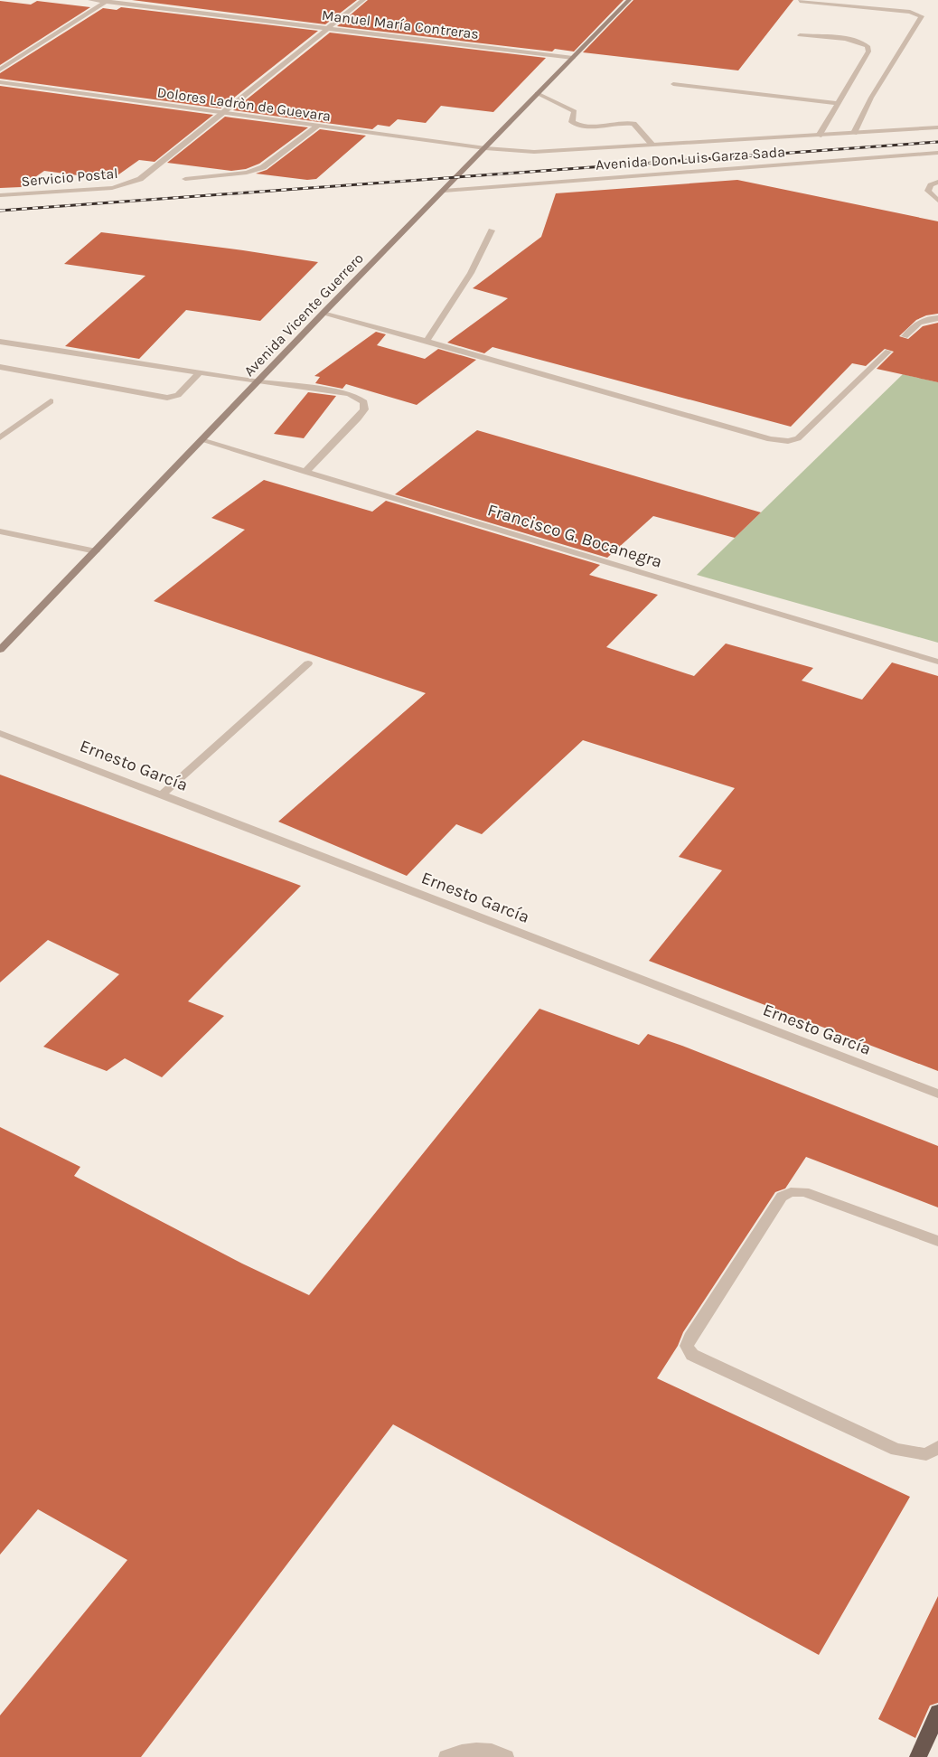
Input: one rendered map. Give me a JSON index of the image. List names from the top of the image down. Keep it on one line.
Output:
{"streets":{"main road":["Avenida Vicente Guerrero"],"street":["Manuel María Contreras","Dolores Ladròn de Guevara","Avenida Don Luis Garza Sada","Servicio Postal","Francisco G. Bocanegra","Ernesto García"]},"crossings":[["Manuel María Contreras","Servicio Postal"],["Manuel María Contreras","Avenida Vicente Guerrero"],["Dolores Ladròn de Guevara","Avenida Don Luis Garza Sada"],["Dolores Ladròn de Guevara","Servicio Postal"],["Dolores Ladròn de Guevara","Avenida Vicente Guerrero"],["Avenida Don Luis Garza Sada","Avenida Vicente Guerrero"],["Avenida Vicente Guerrero","Francisco G. Bocanegra"]]}
